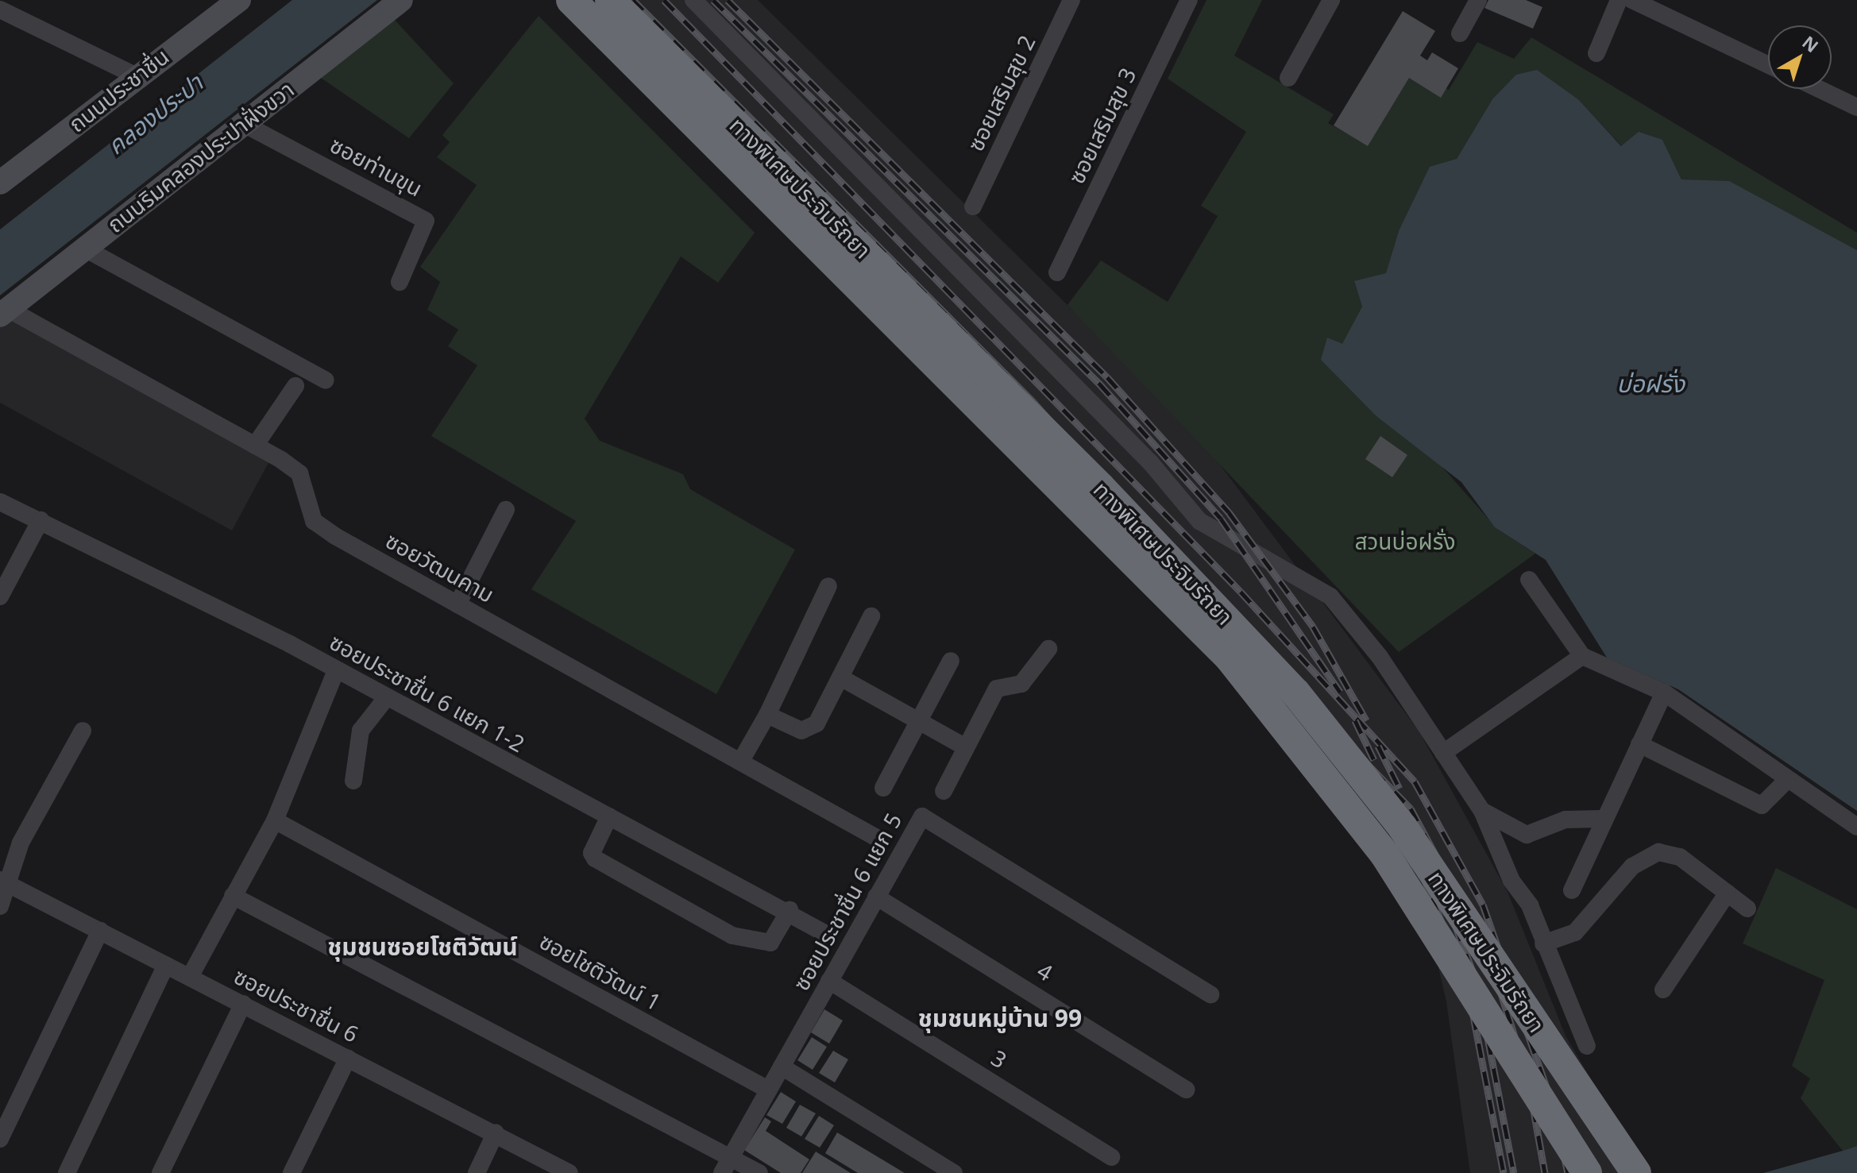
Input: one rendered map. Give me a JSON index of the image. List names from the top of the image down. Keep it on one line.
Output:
{"streets":{"highway":["ทางพิเศษประจิมรัถยา"],"street":["ถนนประชาชื่น","ซอยเสริมสุข 2","ซอยเสริมสุข 3","ถนนริมคลองประปาฝั่งขวา","ซอยท่านขุน","ซอยวัฒนคาม","ซอยประชาชื่น 6 แยก 1-2","ซอยประชาชื่น 6 แยก 5","ซอยโชติวัฒน์ 1","4","ซอยประชาชื่น 6","3"]},"crossings":[["ถนนริมคลองประปาฝั่งขวา","ซอยท่านขุน"],["ถนนริมคลองประปาฝั่งขวา","ซอยวัฒนคาม"],["ซอยประชาชื่น 6 แยก 5","ซอยโชติวัฒน์ 1"],["ซอยประชาชื่น 6 แยก 5","4"],["ซอยประชาชื่น 6 แยก 5","3"]],"districts":["ชุมชนซอยโชติวัฒน์","ชุมชนหมู่บ้าน 99"],"water":["คลองประปา","บ่อฝรั่ง"],"parks":["สวนบ่อฝรั่ง"],"north":"top right"}
